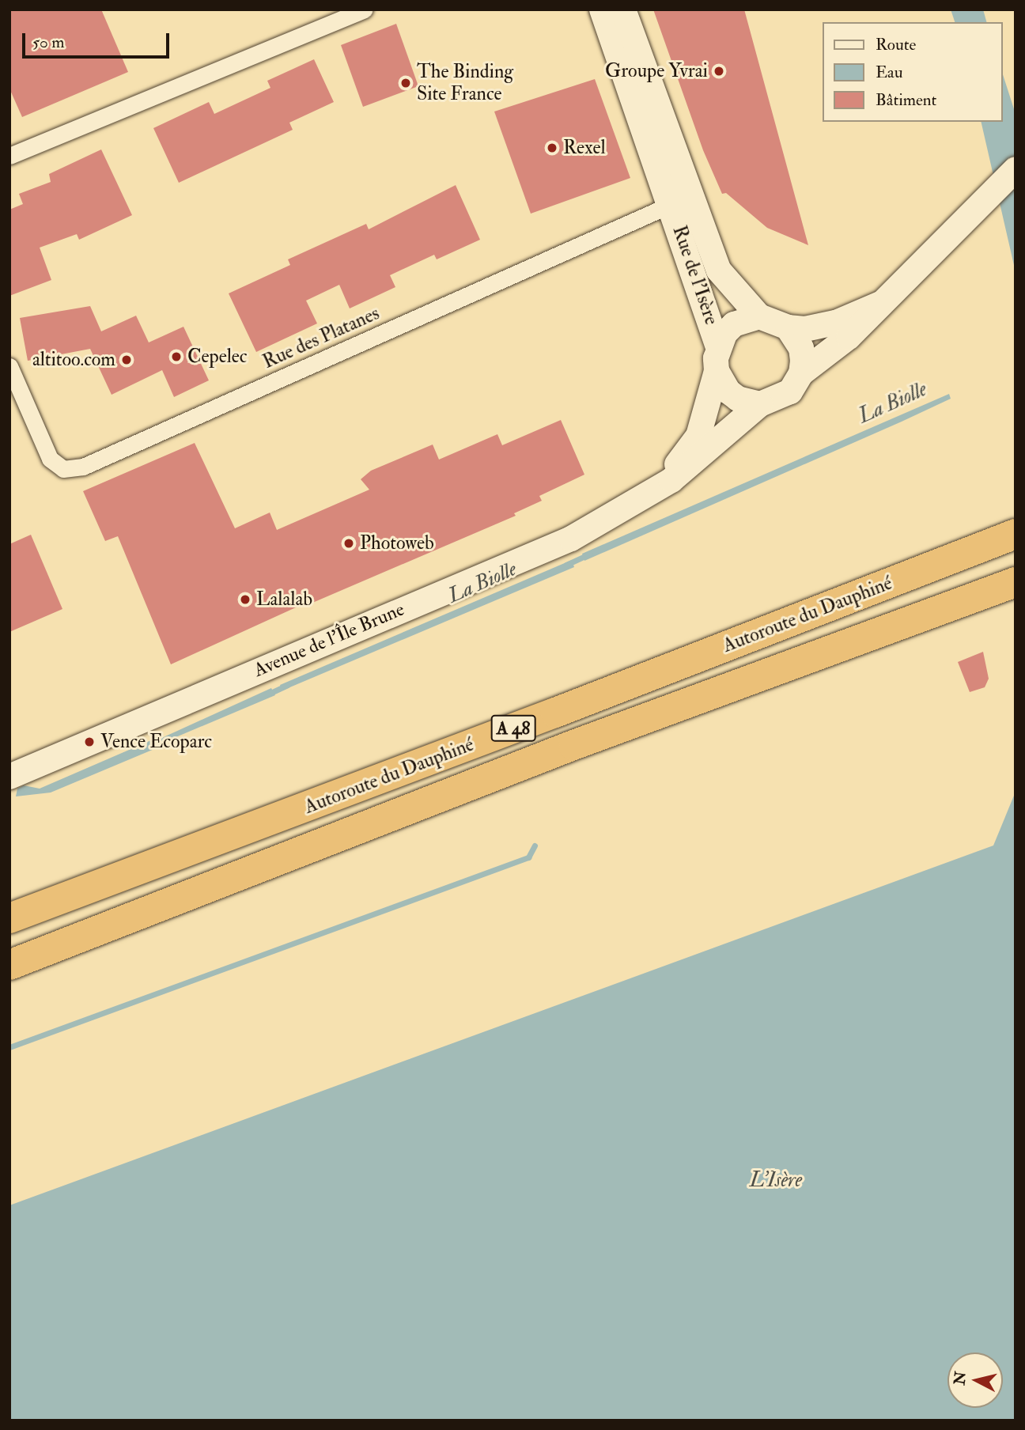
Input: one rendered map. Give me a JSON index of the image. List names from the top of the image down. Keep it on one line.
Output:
{"streets":{"highway":["Autoroute du Dauphiné","A 48"],"street":["Rue de l'Isère","Rue des Platanes","Avenue de l'Île Brune"]},"crossings":[["Rue de l'Isère","Rue des Platanes"],["Rue de l'Isère","Avenue de l'Île Brune"]],"water":["La Biolle","L'Isère"],"places":["Groupe Yvrai","The Binding Site France","Rexel","Cepelec","altitoo.com","Photoweb","Lalalab","Vence Ecoparc"],"legend":["Route","Eau","Bâtiment"],"scale_bar":"50 m","north":"left"}
